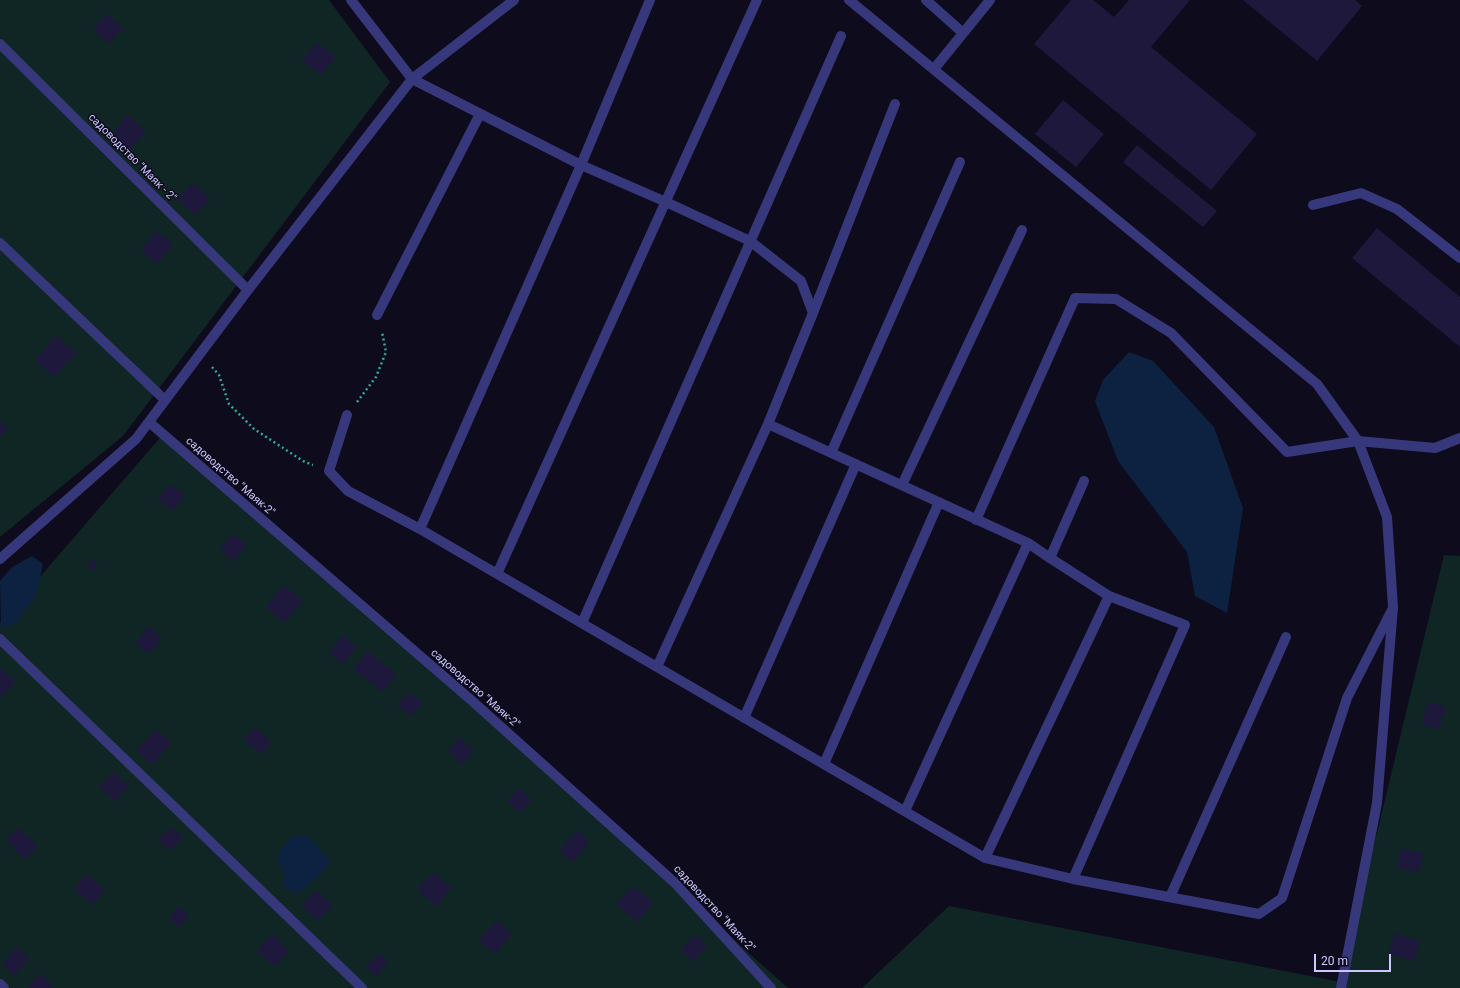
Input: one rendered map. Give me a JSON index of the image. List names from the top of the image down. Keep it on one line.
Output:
{"streets":{"street":["садоводство \"Маяк - 2\"","садоводство \"Маяк-2\""]},"scale_bar":"20 m"}
